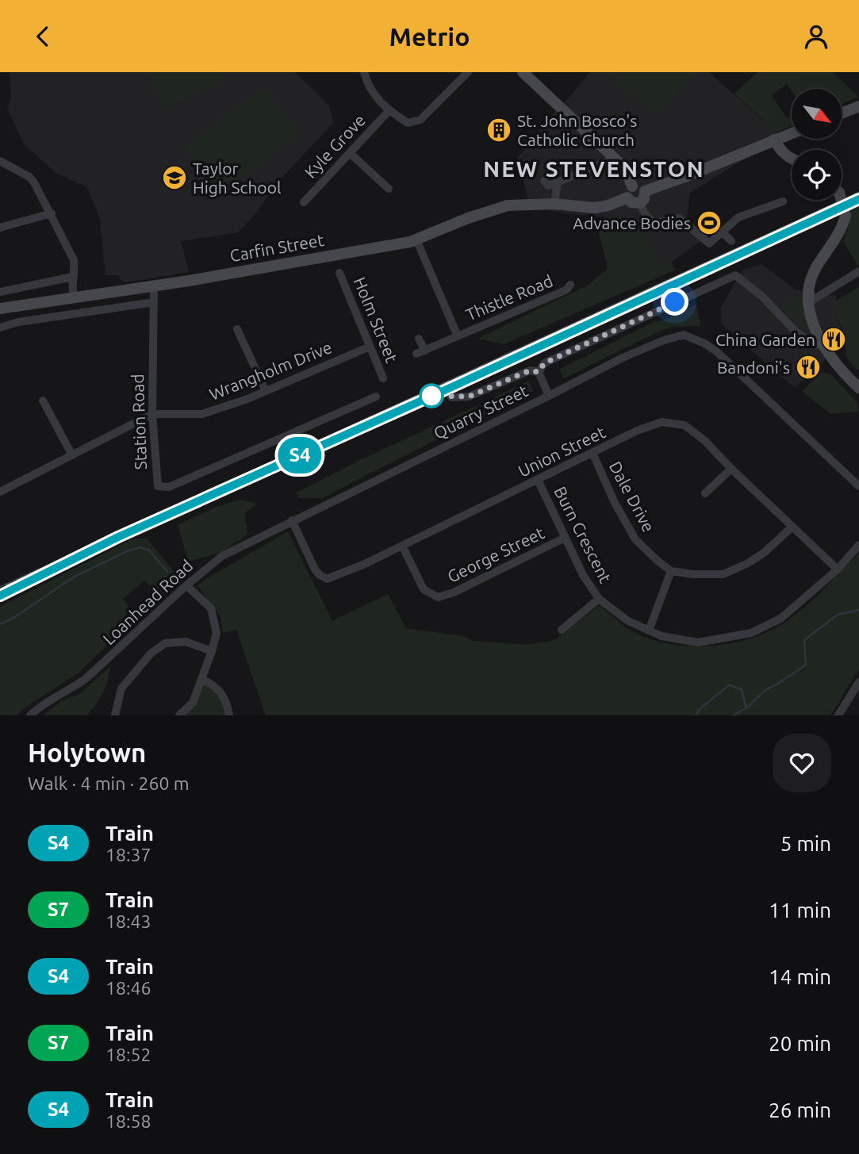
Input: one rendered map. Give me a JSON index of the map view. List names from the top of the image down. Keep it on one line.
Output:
{"streets":{"main road":["Carfin Street"],"street":["Kyle Grove","Thistle Road","Holm Street","Wrangholm Drive","Quarry Street","Station Road","Union Street","Dale Drive","Burn Crescent","George Street","Loanhead Road"]},"crossings":[["Carfin Street","Station Road"],["Holm Street","Wrangholm Drive"],["Wrangholm Drive","Station Road"],["Quarry Street","Union Street"],["Quarry Street","Loanhead Road"],["Union Street","Dale Drive"],["Union Street","Burn Crescent"],["Union Street","George Street"],["Union Street","Loanhead Road"],["Burn Crescent","George Street"]],"districts":["NEW STEVENSTON"],"places":{"building":["St. John Bosco's Catholic Church"],"school or university":["Taylor High School"],"sports":["Advance Bodies"],"restaurant":["China Garden","Bandoni's"]},"north":"bottom right","page":{"header":"Metrio","on_map":"S4","heading":["Holytown","Walk · 4 min · 260 m"],"list":[{"mark":"S4","name":"Train","note":"18:37","value":"5 min"},{"mark":"S7","name":"Train","note":"18:43","value":"11 min"},{"mark":"S4","name":"Train","note":"18:46","value":"14 min"},{"mark":"S7","name":"Train","note":"18:52","value":"20 min"},{"mark":"S4","name":"Train","note":"18:58","value":"26 min"}]}}
